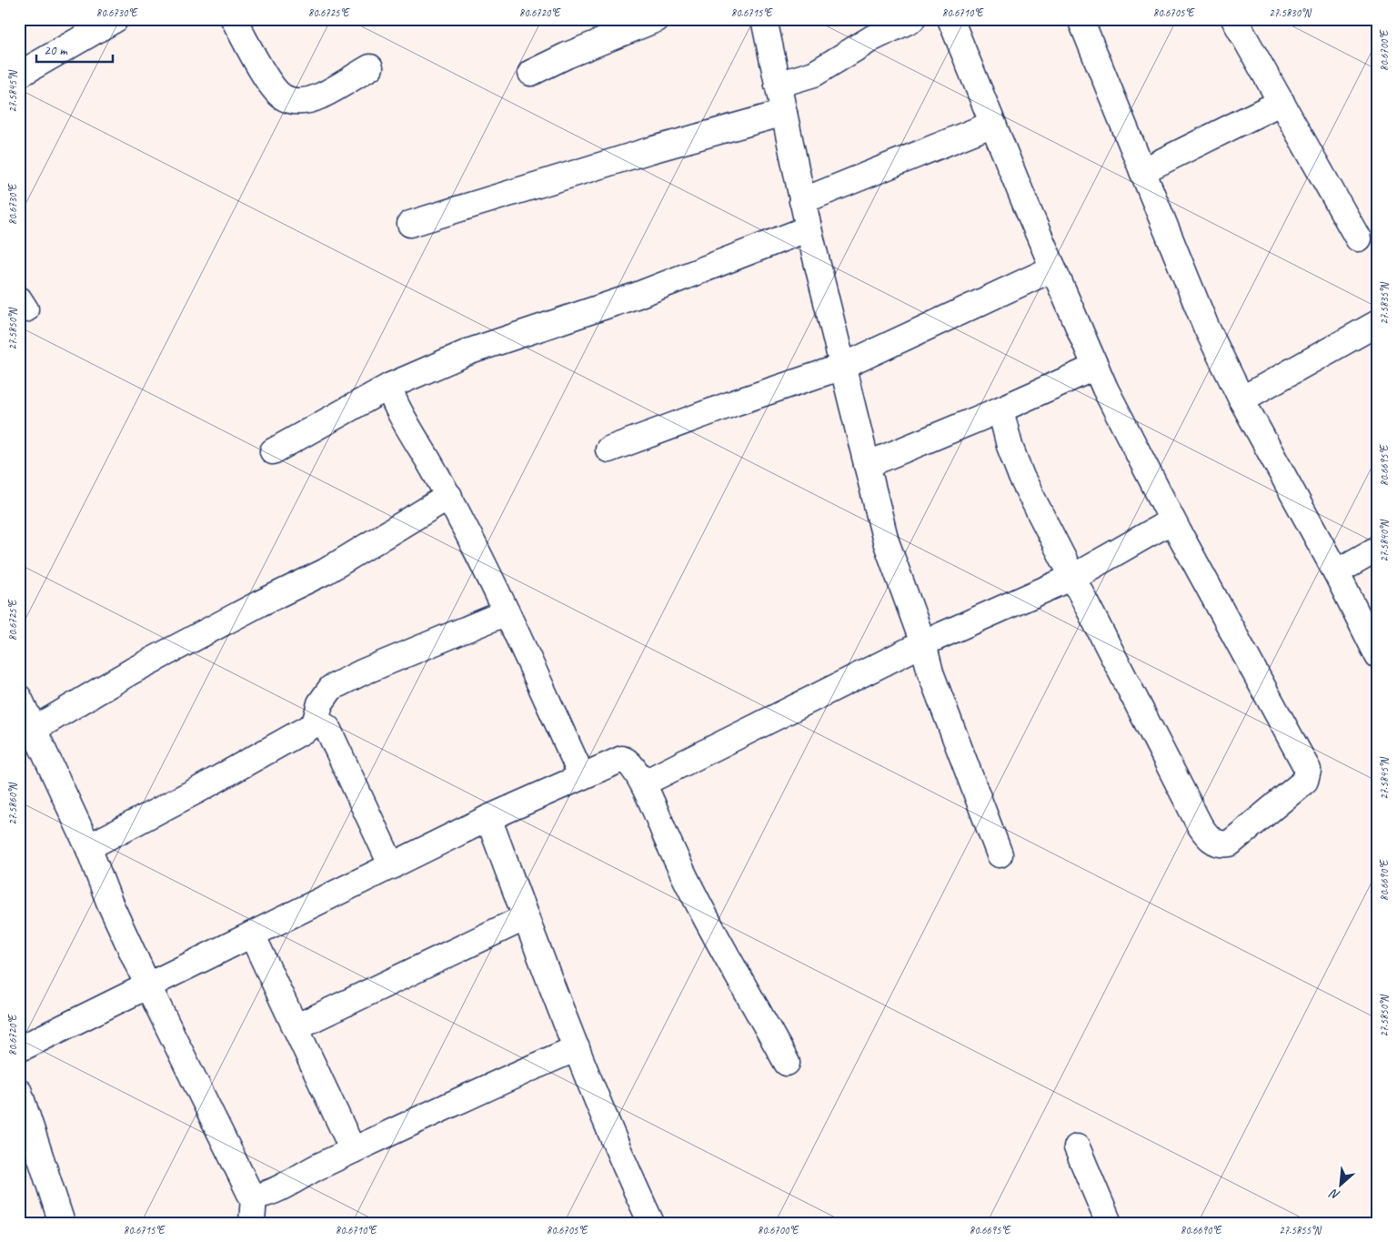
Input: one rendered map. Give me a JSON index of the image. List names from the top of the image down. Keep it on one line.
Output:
{"scale_bar":"20 m","north":"bottom left","coordinates":["80.6730°E","80.6725°E","80.6720°E","80.6715°E","80.6710°E","80.6705°E","27.5830°N","80.6700°E","27.5845°N","27.5835°N","27.5850°N","80.6695°E","27.5840°N","27.5860°N","80.6690°E","27.5855°N"]}
